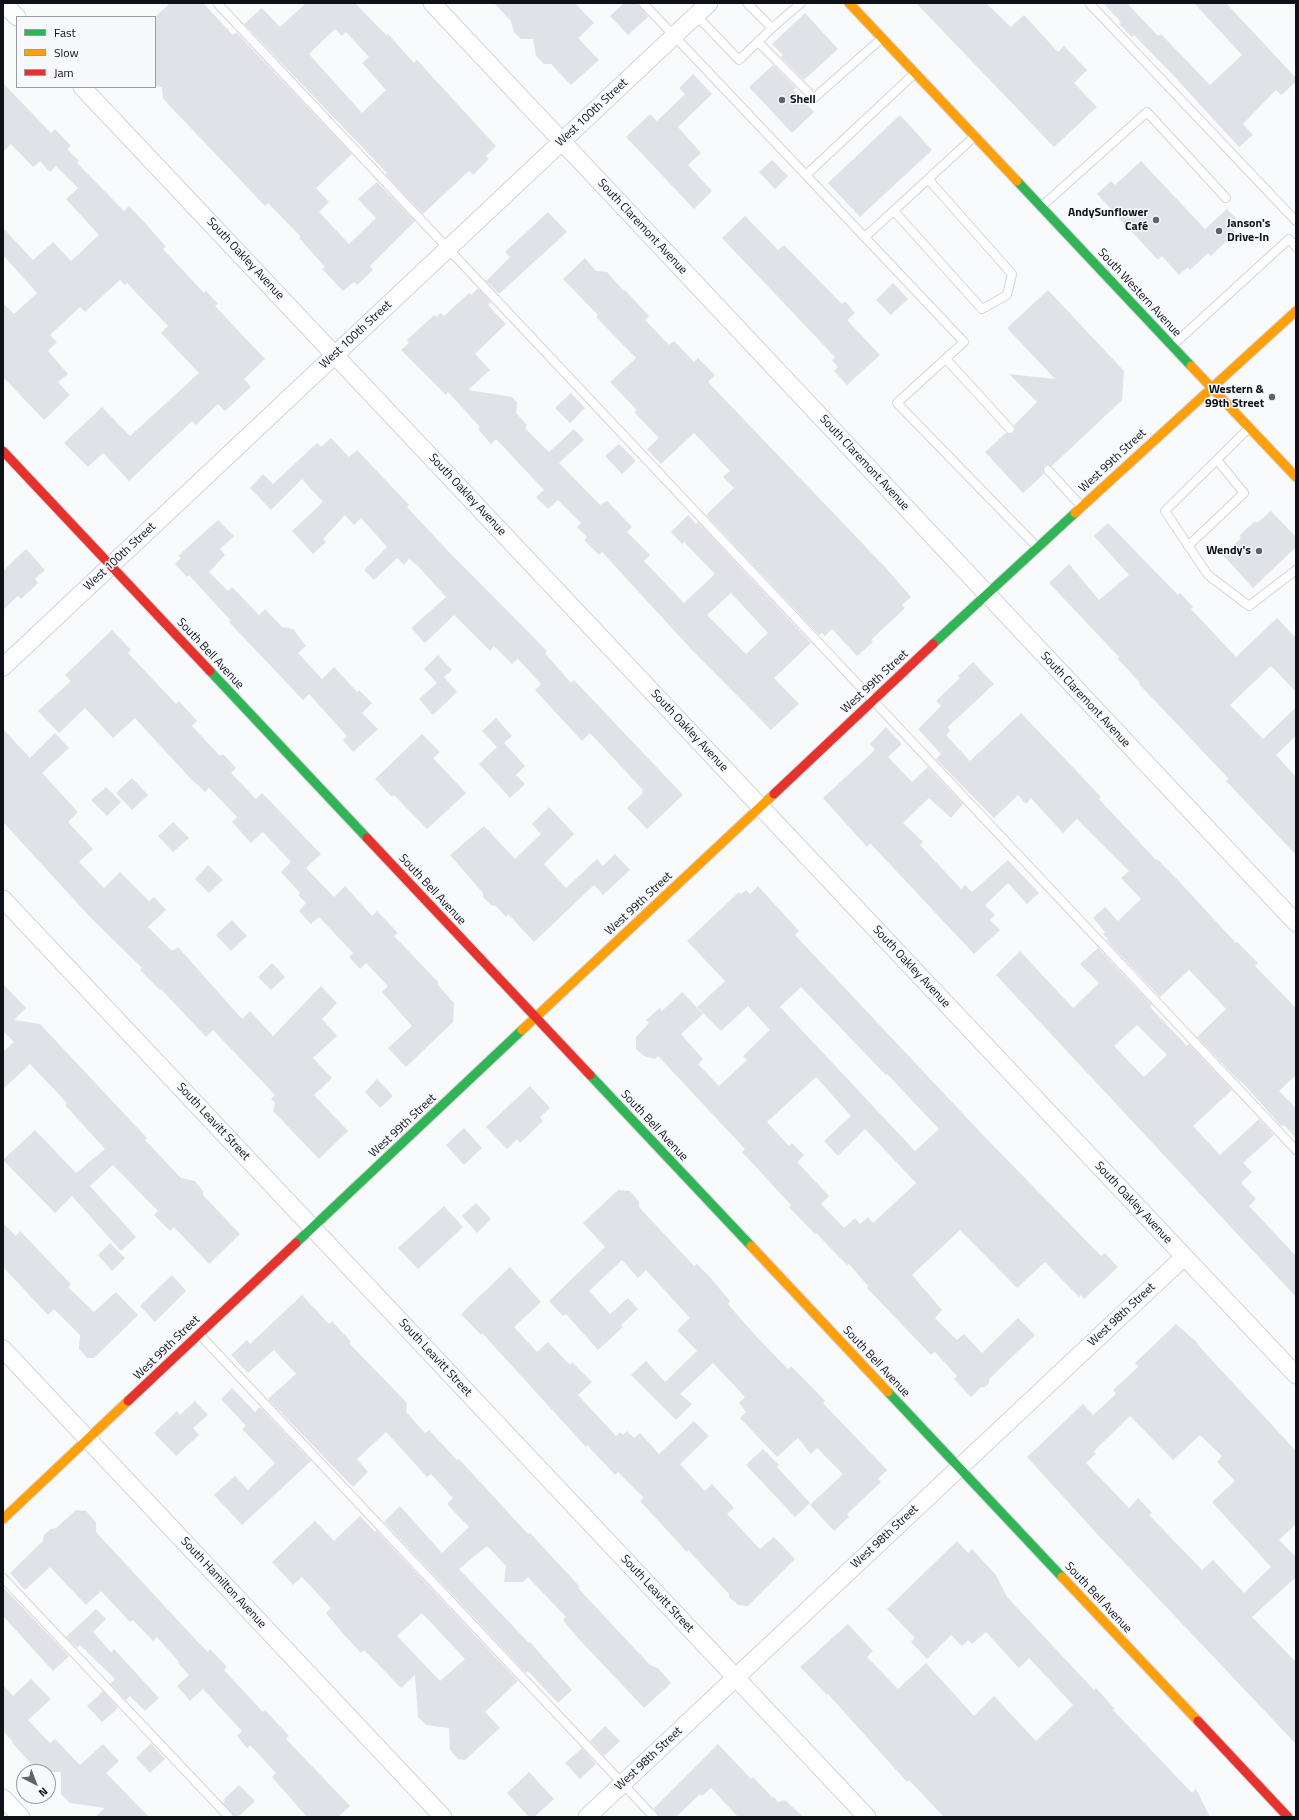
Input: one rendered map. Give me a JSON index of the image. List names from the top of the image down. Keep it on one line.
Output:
{"streets":{"street":["West 100th Street","South Claremont Avenue","South Oakley Avenue","South Western Avenue","West 99th Street","South Bell Avenue","South Leavitt Street","West 98th Street","South Hamilton Avenue"]},"crossings":[["West 100th Street","South Claremont Avenue"],["West 100th Street","South Oakley Avenue"],["West 100th Street","South Bell Avenue"],["South Claremont Avenue","West 99th Street"],["South Oakley Avenue","West 99th Street"],["South Oakley Avenue","West 98th Street"],["South Western Avenue","West 99th Street"],["West 99th Street","South Bell Avenue"],["West 99th Street","South Leavitt Street"],["West 99th Street","South Hamilton Avenue"],["South Bell Avenue","West 98th Street"],["South Leavitt Street","West 98th Street"]],"places":["Shell","AndySunflower Café","Janson's Drive-In","Western & 99th Street","Wendy's"],"legend":["Fast","Slow","Jam"],"north":"bottom right"}
